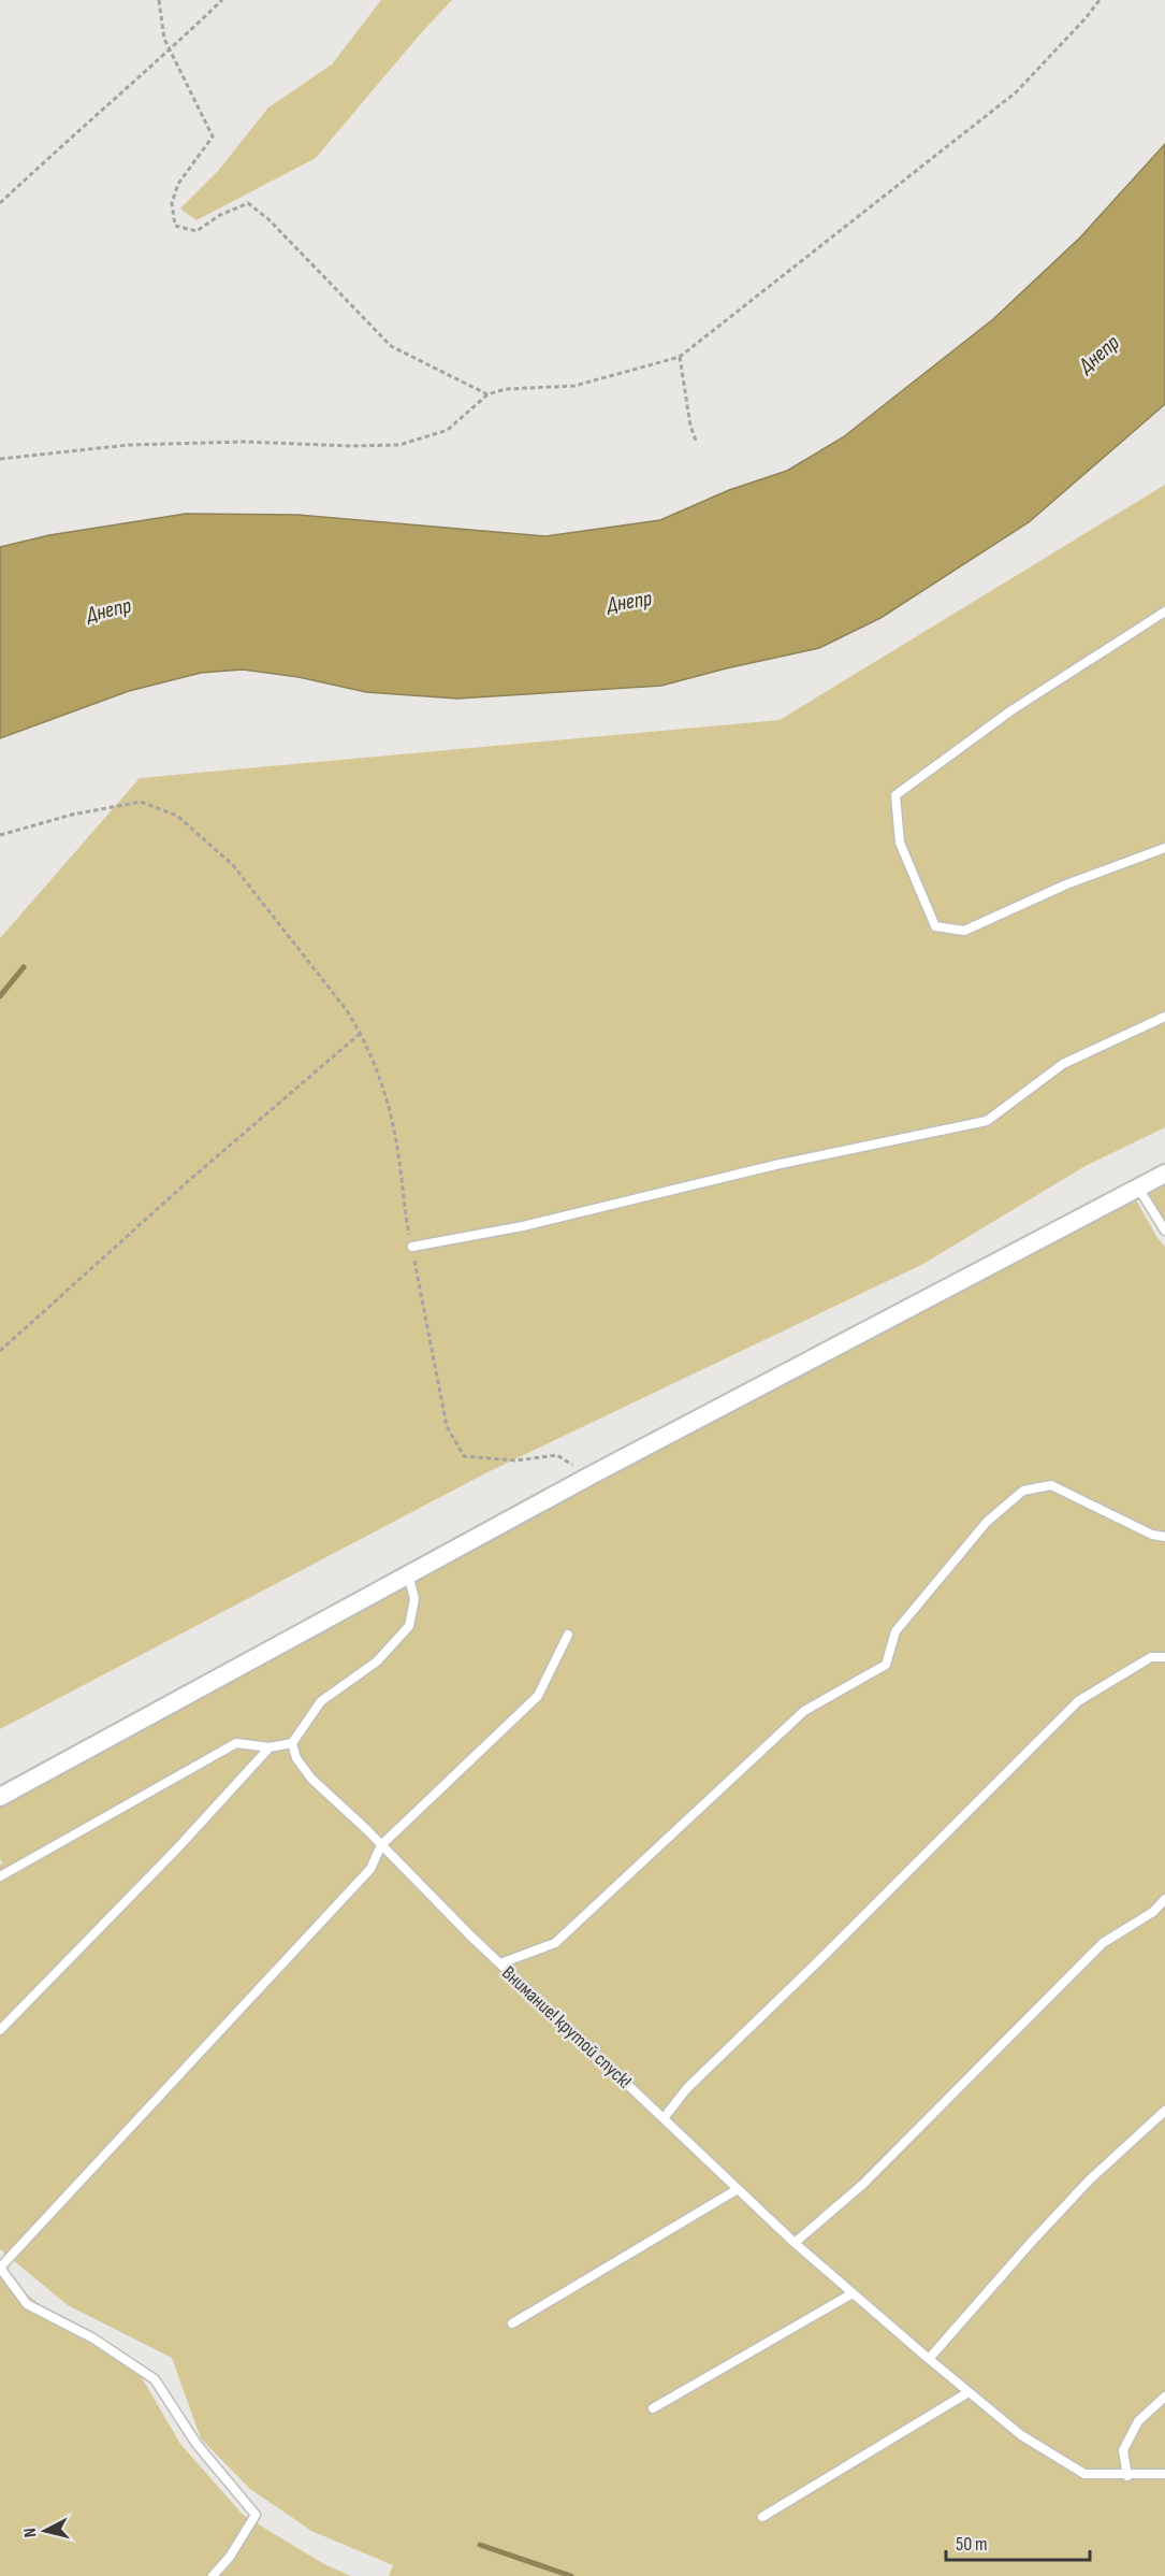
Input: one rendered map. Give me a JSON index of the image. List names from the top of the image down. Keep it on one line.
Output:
{"streets":{"lane":["Внимание! крутой спуск!"]},"water":["Днепр"],"scale_bar":"50 m","north":"left"}
